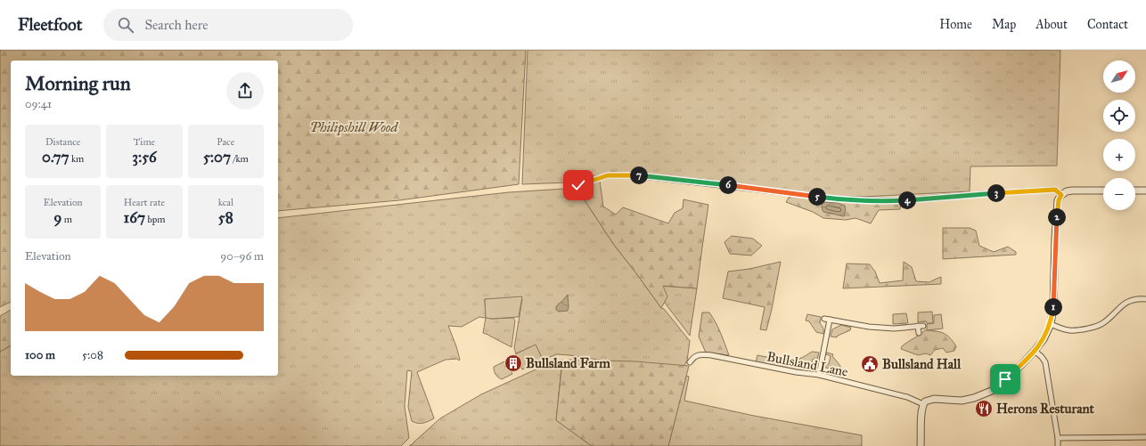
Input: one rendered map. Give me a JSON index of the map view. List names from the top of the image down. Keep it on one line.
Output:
{"streets":{"street":["Bullsland Lane"]},"parks":["Philipshill Wood"],"places":{"building":["Bullsland Farm"],"public building":["Bullsland Hall"],"restaurant":["Herons Resturant"]},"north":"top right","page":{"header":"Fleetfoot","search":"Search here","nav":["Home","Map","About","Contact"],"map_buttons":["+","−"],"heading":["Morning run","09:41"],"stats":[["Distance","0.77 km"],["Time","3:56"],["Pace","5:07 /km"],["Elevation","9 m"],["Heart rate","167 bpm"],["kcal","58"]],"pins":["7","6","3","5","4","2","1"],"chart":["Elevation","90–96 m"],"list":[{"name":"100 m","note":"5:08"}]}}
